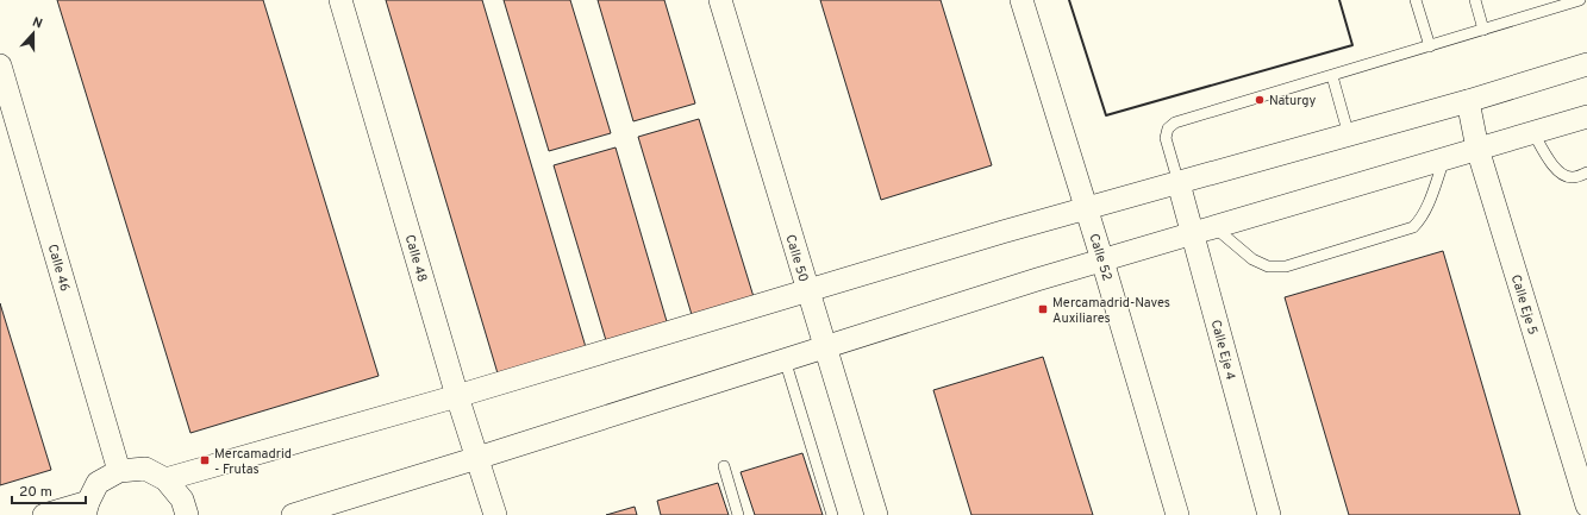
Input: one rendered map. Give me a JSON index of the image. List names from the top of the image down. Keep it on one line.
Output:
{"streets":{"street":["Calle 52","Calle 48","Calle 50","Calle 46","Calle Eje 5","Calle Eje 4"]},"places":{"other":["Naturgy"],"transit":["Mercamadrid-Naves Auxiliares","Mercamadrid - Frutas"]},"scale_bar":"20 m","north":"top"}
